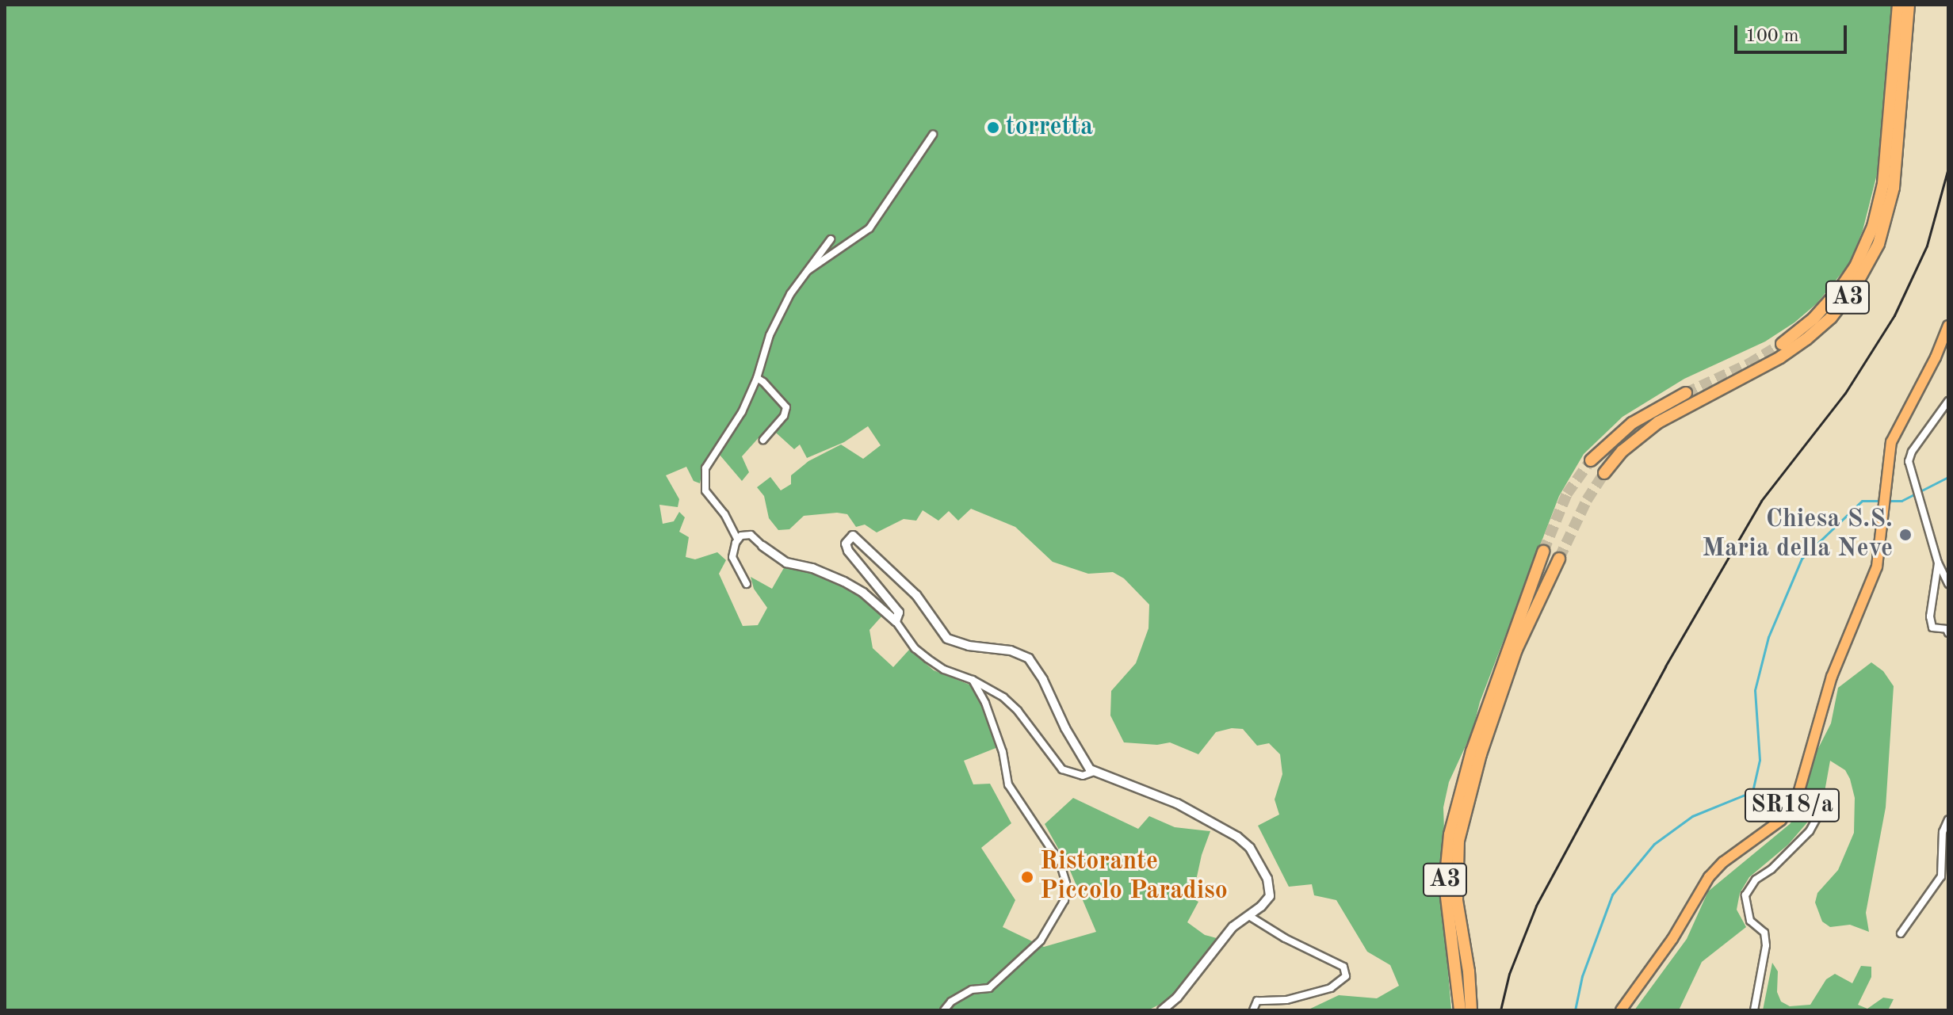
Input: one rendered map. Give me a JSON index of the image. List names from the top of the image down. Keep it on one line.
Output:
{"streets":{"highway":["A3"],"main road":["SR18/a"]},"places":["torretta","Chiesa S.S. Maria della Neve","Ristorante Piccolo Paradiso"],"scale_bar":"100 m"}
